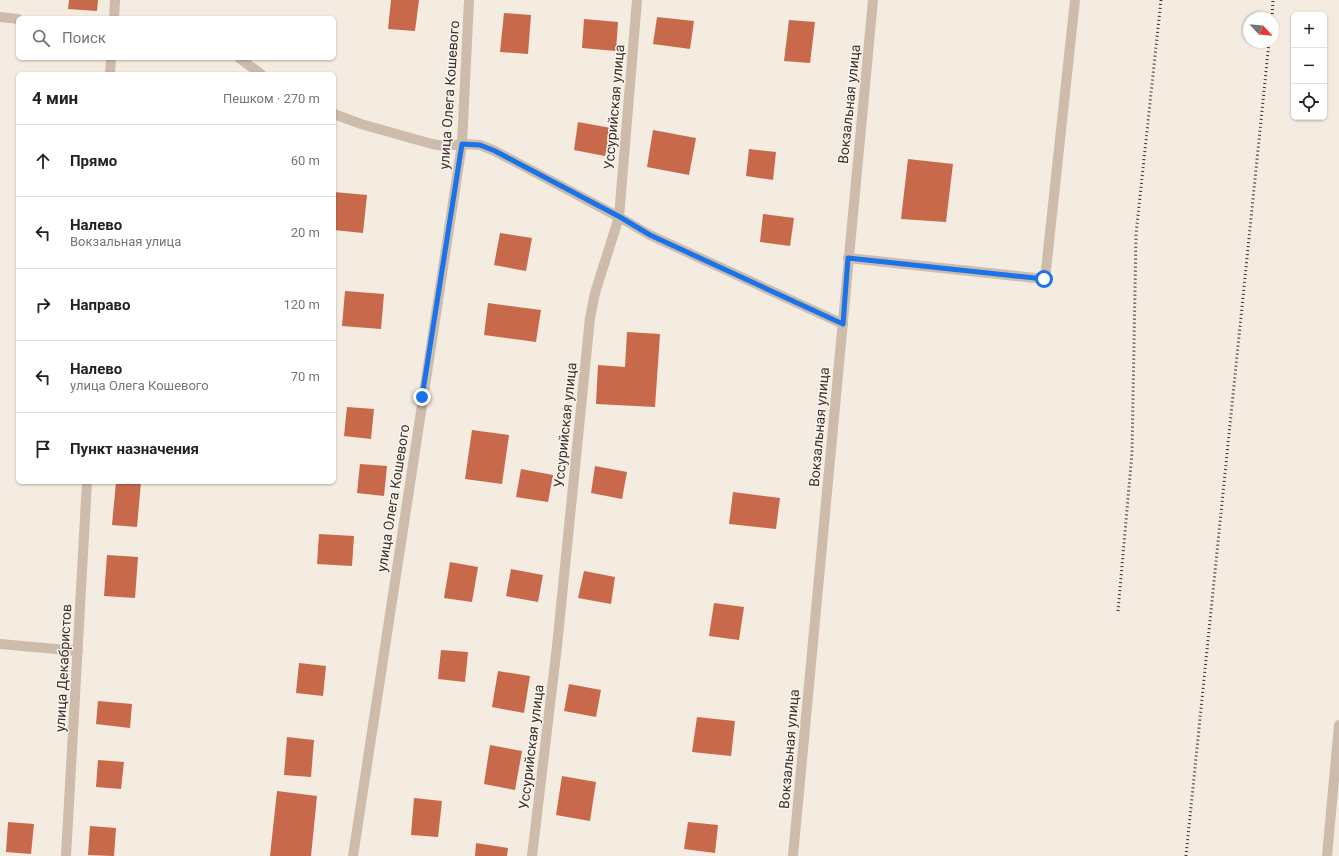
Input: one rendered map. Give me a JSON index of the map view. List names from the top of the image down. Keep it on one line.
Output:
{"streets":{"street":["улица Олега Кошевого","Вокзальная улица","Уссурийская улица","улица Декабристов"]},"north":"bottom right","page":{"map_buttons":["+","−"],"search":"Поиск","heading":["4 мин","Пешком · 270 m"],"list":[["Прямо","60 m"],["Налево","Вокзальная улица","20 m"],["Направо","120 m"],["Налево","улица Олега Кошевого","70 m"],"Пункт назначения"]}}
